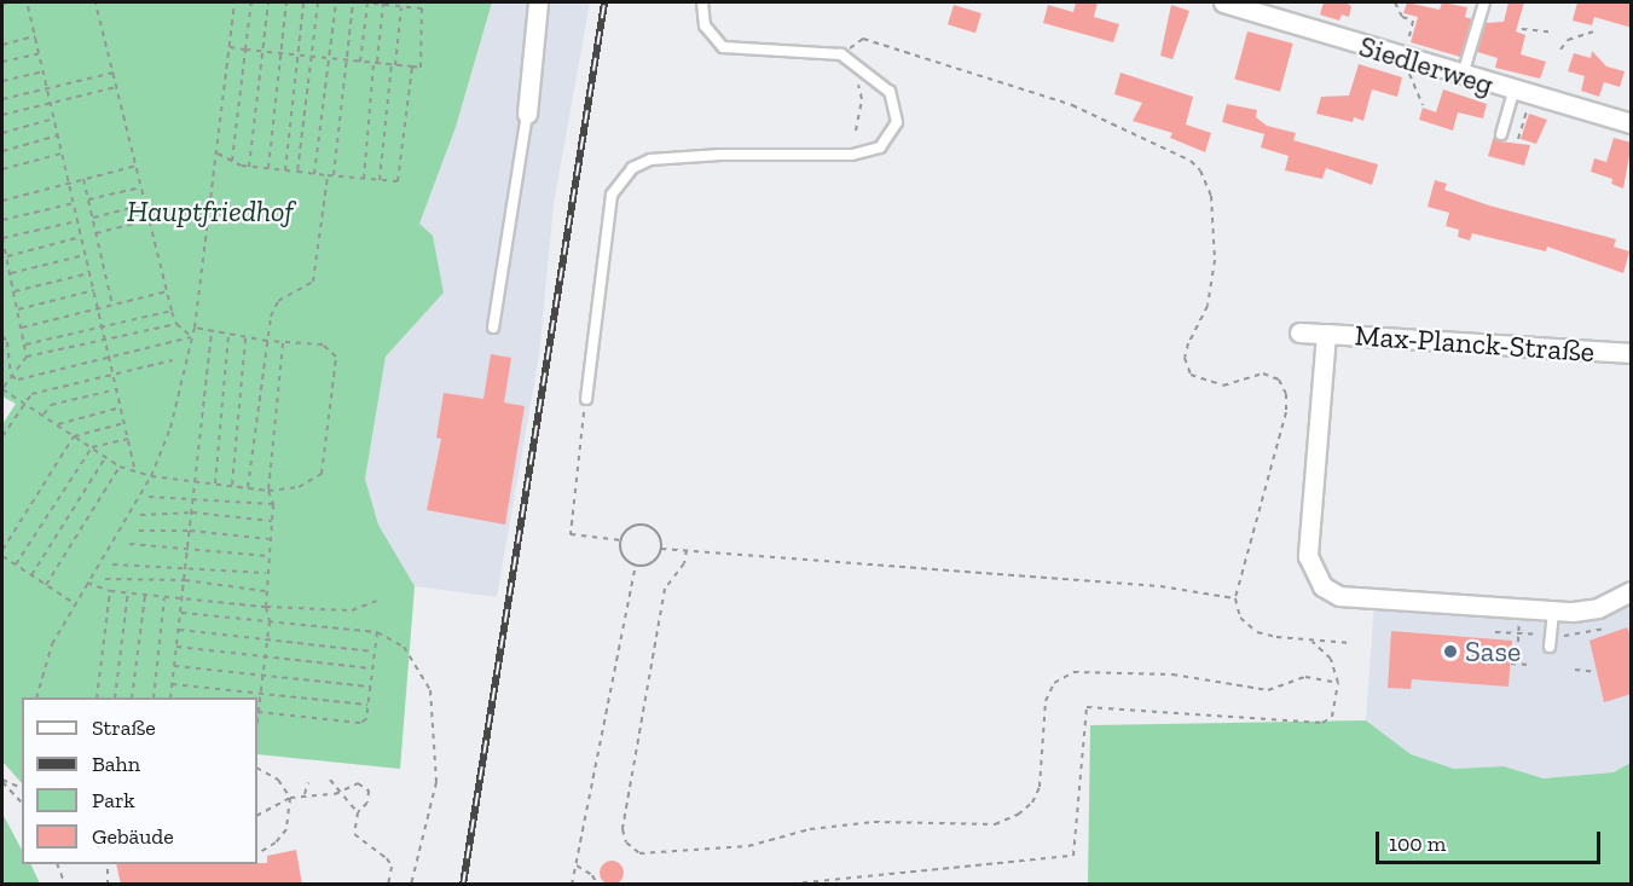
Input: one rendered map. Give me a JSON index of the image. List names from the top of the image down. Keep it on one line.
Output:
{"streets":{"street":["Siedlerweg","Max-Planck-Straße"]},"parks":["Hauptfriedhof"],"places":["Sase"],"legend":["Straße","Bahn","Park","Gebäude"],"scale_bar":"100 m"}
